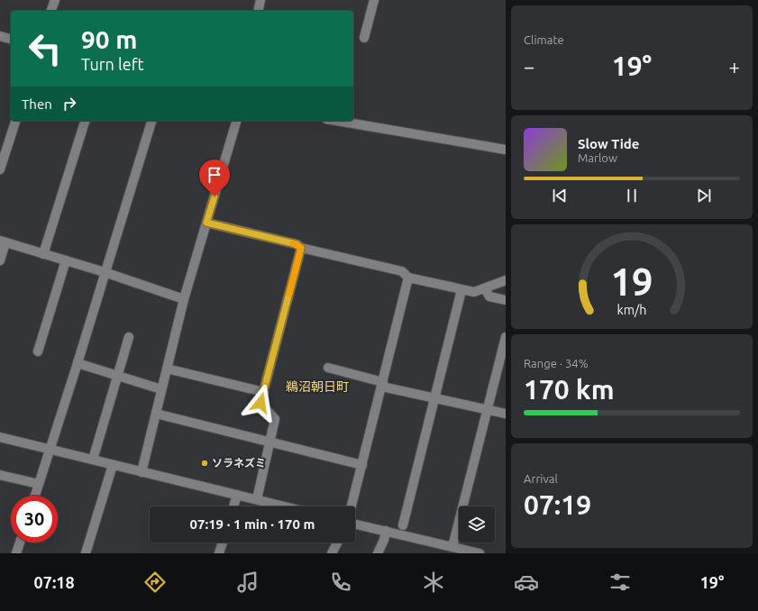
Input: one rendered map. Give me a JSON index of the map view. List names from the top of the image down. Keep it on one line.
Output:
{"districts":["鵜沼朝日町"],"places":["ソラネズミ"],"page":{"tile":["Climate",["Range · 34%","170 km"],["Arrival","07:19"]],"turn":["90 m","Turn left"],"heat":["−","19°","+"],"then":"Then","song":["Slow Tide","Marlow"],"limit":"30","trip":"07:19 · 1 min · 170 m","tabs":["07:18","19°"],"gauge":["19","km/h"]}}
